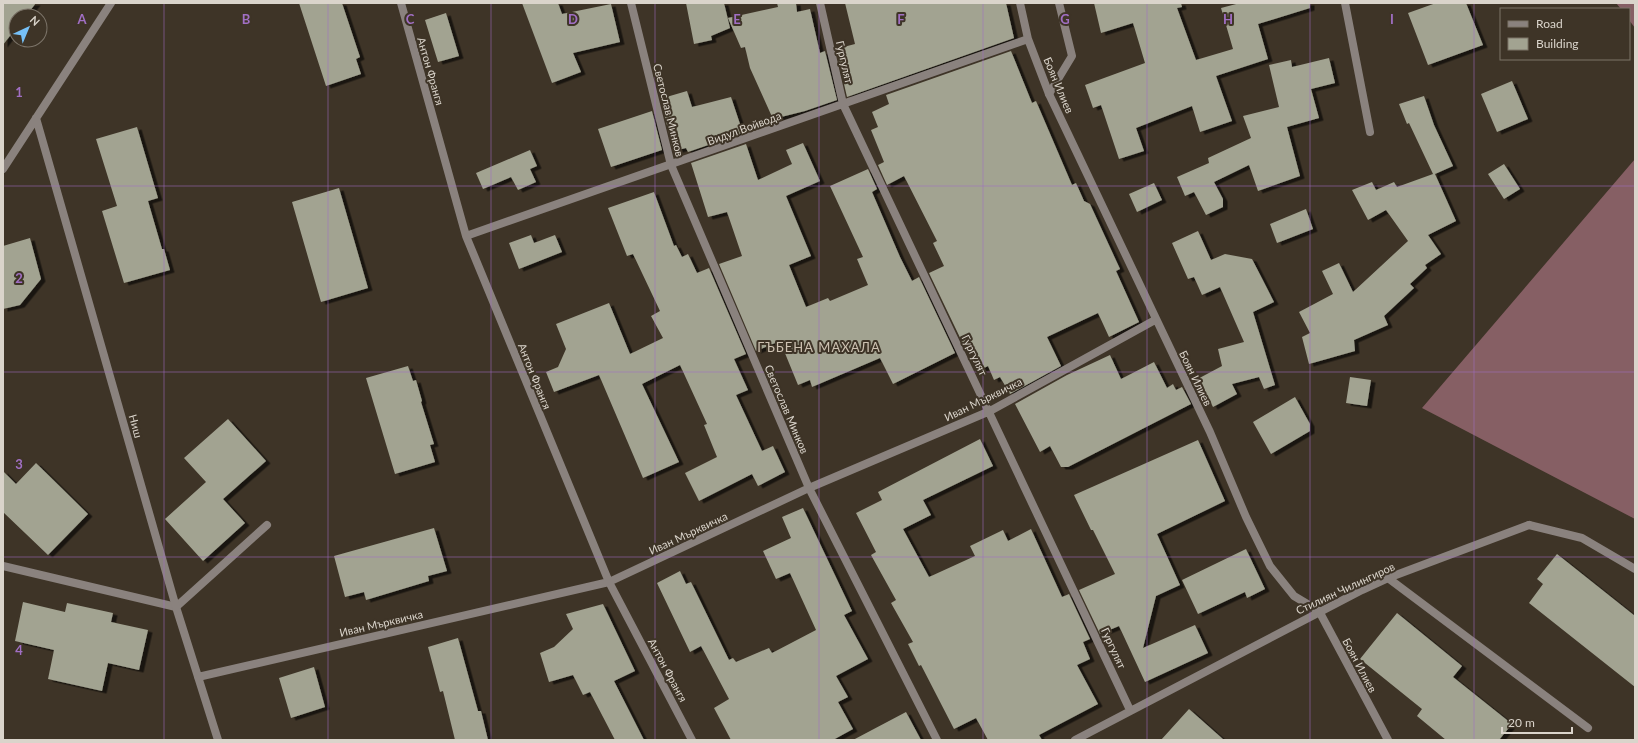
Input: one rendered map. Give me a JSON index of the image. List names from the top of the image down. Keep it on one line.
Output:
{"streets":{"street":["Гургулят","Антон Франгя","Боян Илиев","Светослав Минков","Видул Войвода","Иван Мърквичка","Ниш","Стилиян Чилингиров"]},"crossings":[["Гургулят","Видул Войвода"],["Гургулят","Иван Мърквичка"],["Гургулят","Стилиян Чилингиров"],["Антон Франгя","Видул Войвода"],["Антон Франгя","Иван Мърквичка"],["Боян Илиев","Видул Войвода"],["Боян Илиев","Иван Мърквичка"],["Боян Илиев","Стилиян Чилингиров"],["Светослав Минков","Видул Войвода"],["Светослав Минков","Иван Мърквичка"],["Иван Мърквичка","Ниш"]],"districts":["ГЪБЕНА МАХАЛА"],"legend":["Road","Building"],"scale_bar":"20 m","north":"top right","grid":{"columns":["A","B","C","D","E","F","G","H","I"],"rows":["1","2","3","4"]}}
